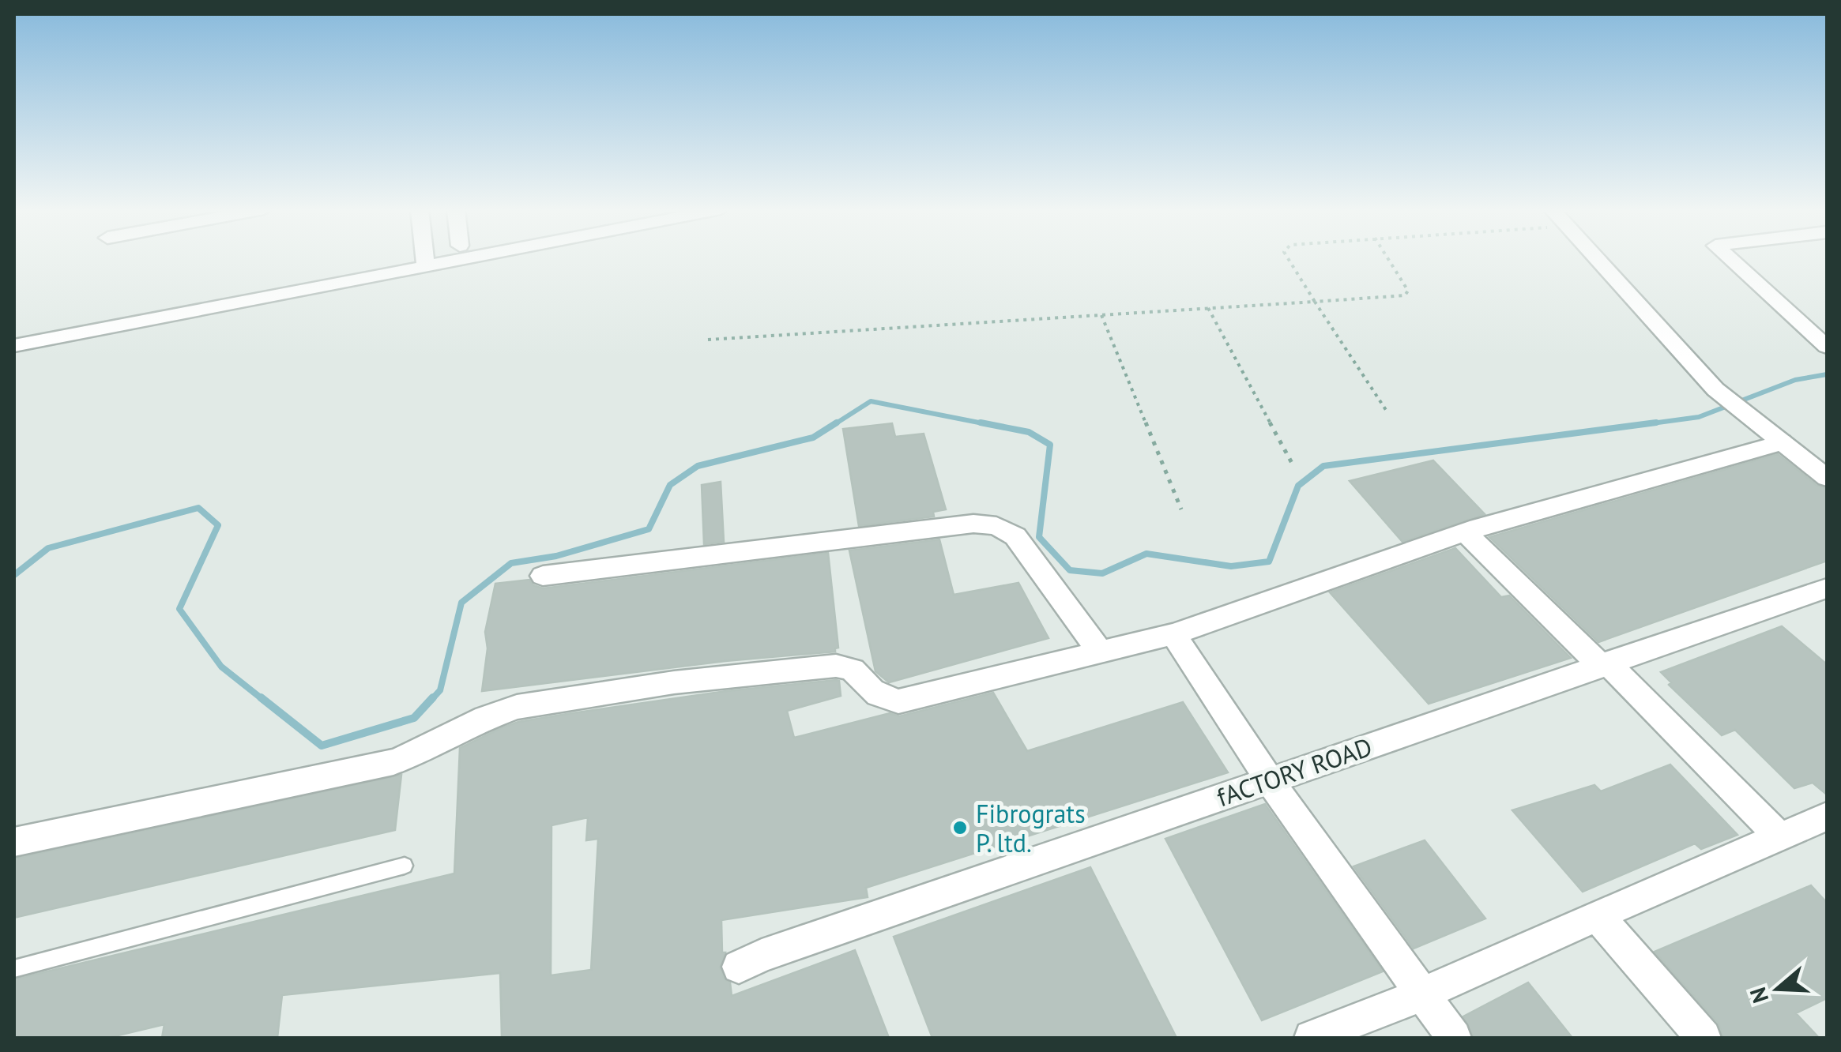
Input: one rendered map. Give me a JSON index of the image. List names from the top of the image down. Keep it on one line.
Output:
{"streets":{"street":["fACTORY ROAD"]},"places":["Fibrograts P. ltd."],"north":"left"}
